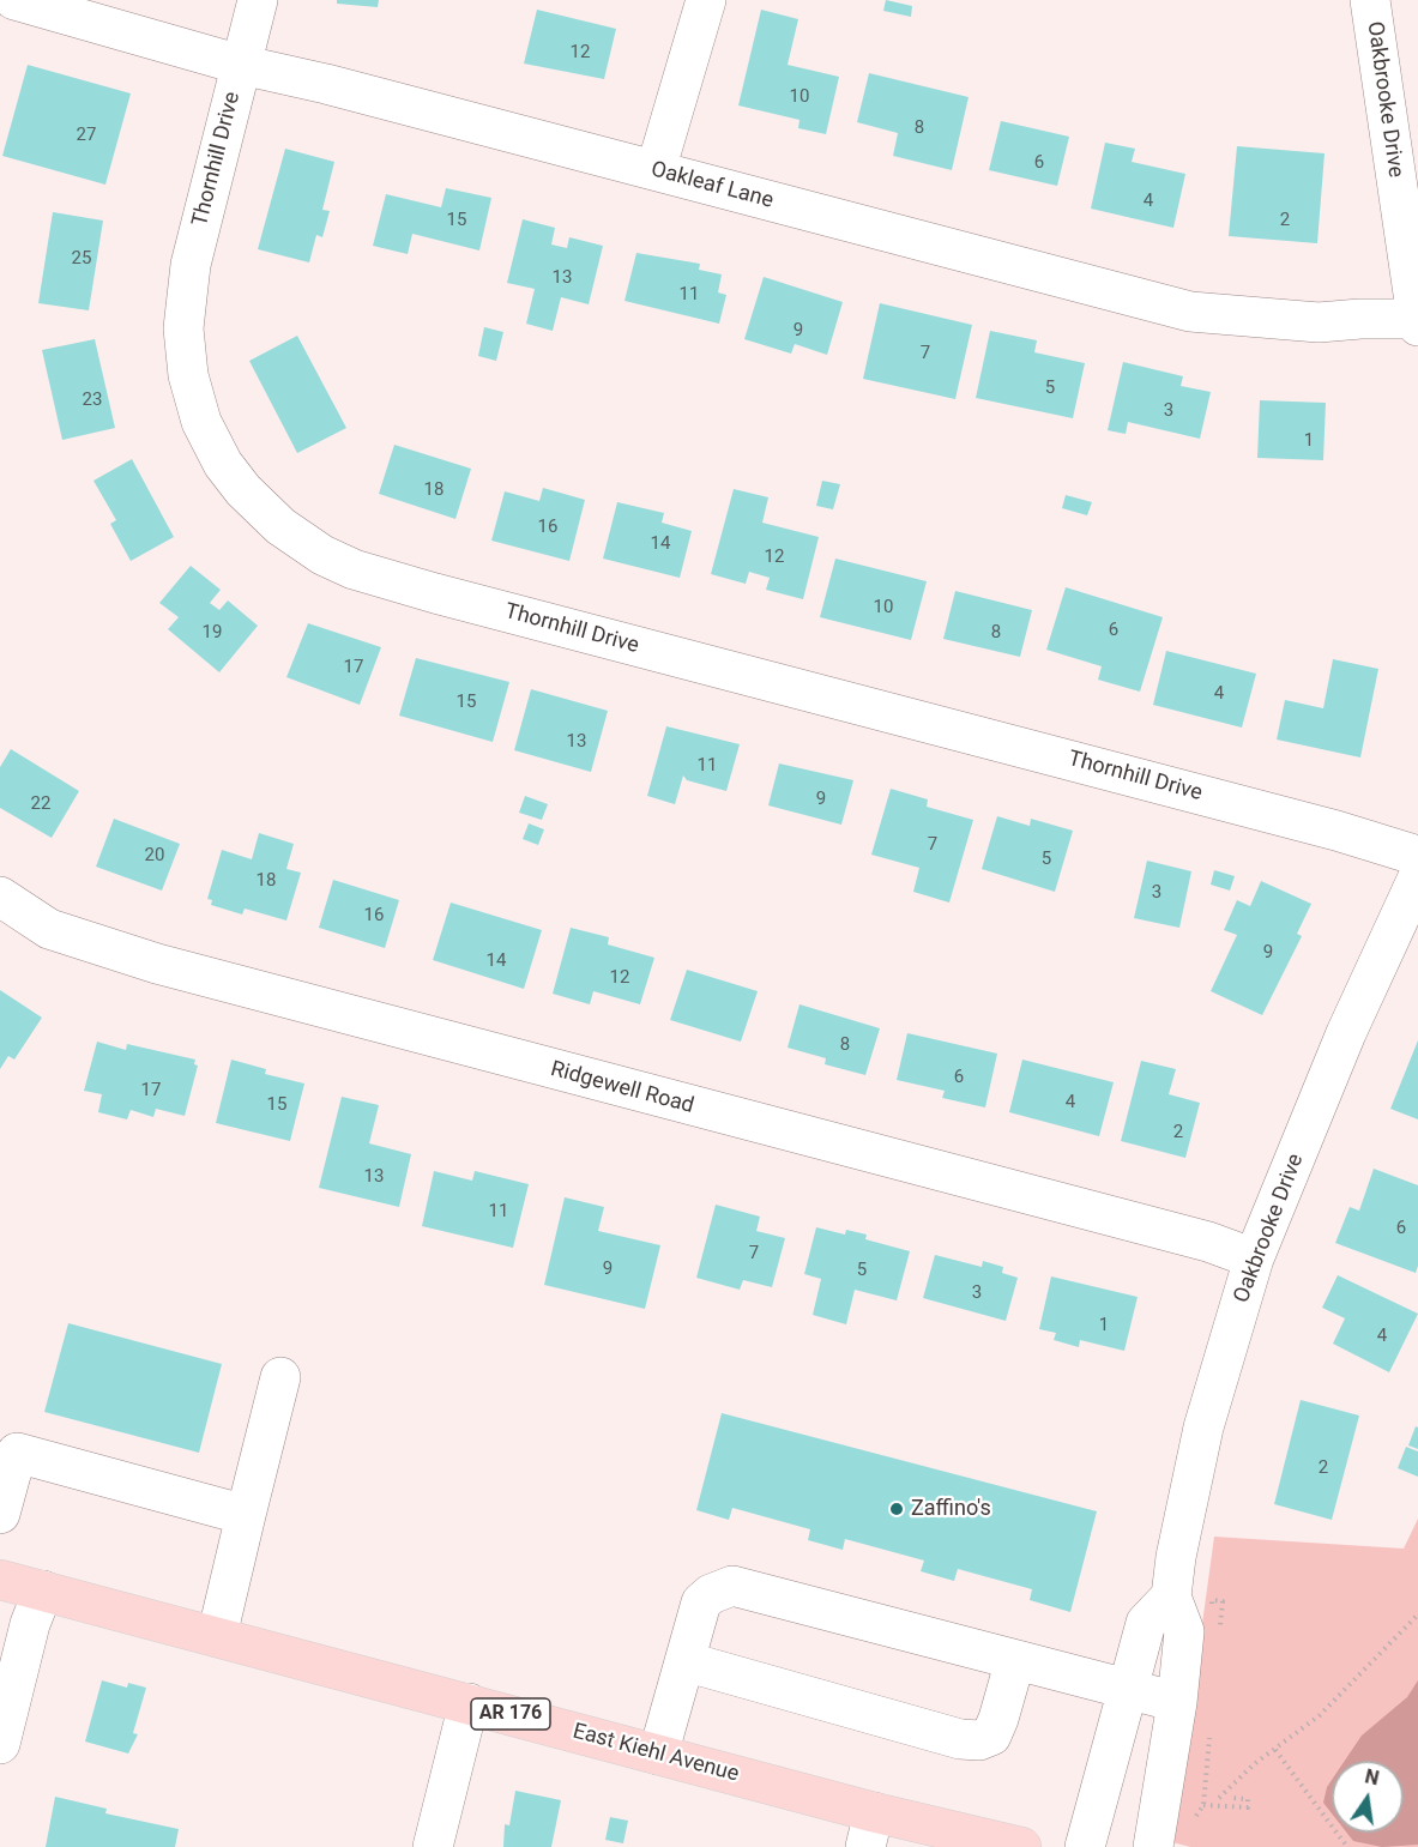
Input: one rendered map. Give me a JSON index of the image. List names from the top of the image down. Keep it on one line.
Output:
{"streets":{"main road":["AR 176","East Kiehl Avenue"],"street":["Oakbrooke Drive","Thornhill Drive","Oakleaf Lane","Ridgewell Road"]},"crossings":[["Oakbrooke Drive","Oakleaf Lane"],["Oakbrooke Drive","Ridgewell Road"],["Thornhill Drive","Oakleaf Lane"]],"places":["Zaffino's"],"house_numbers":["12","10","8","27","6","4","15","2","25","13","11","9","7","5","23","3","1","18","16","14","12","10","6","19","8","17","4","15","13","11","9","22","7","20","5","18","3","16","9","14","12","8","6","17","4","15","2","13","11","6","7","9","5","3","1","4","2"],"north":"top"}
